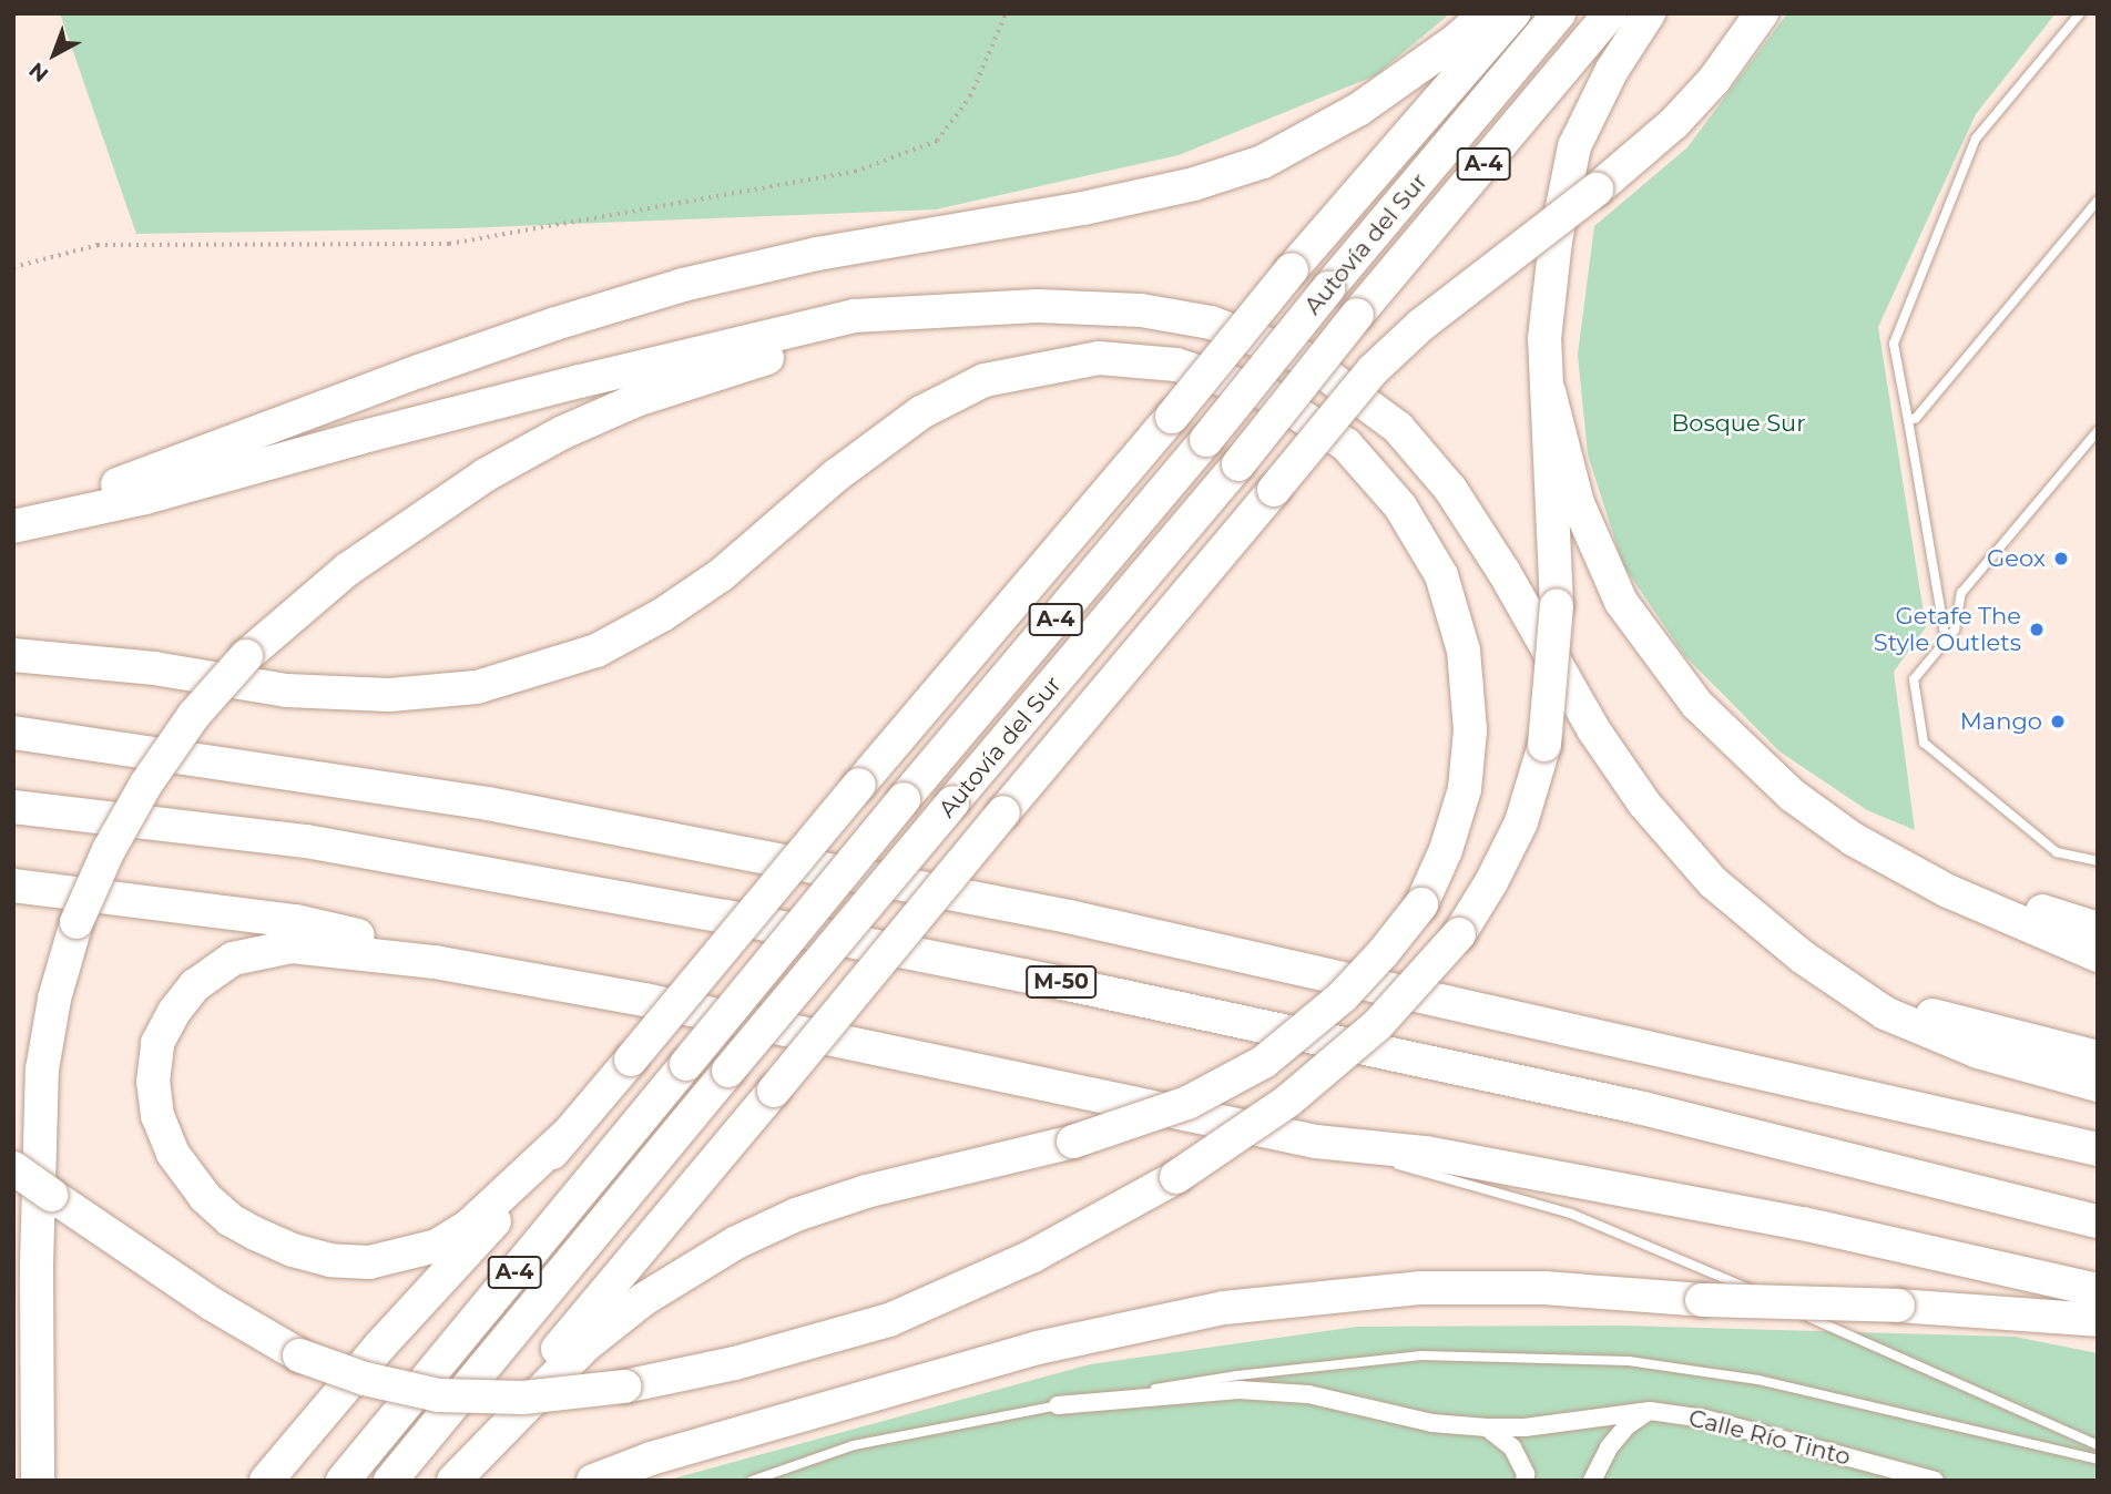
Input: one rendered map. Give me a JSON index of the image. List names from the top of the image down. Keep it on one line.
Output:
{"streets":{"highway":["A-4","Autovía del Sur","M-50"],"street":["Calle Río Tinto"]},"parks":["Bosque Sur"],"places":["Geox","Getafe The Style Outlets","Mango"],"north":"bottom left"}
